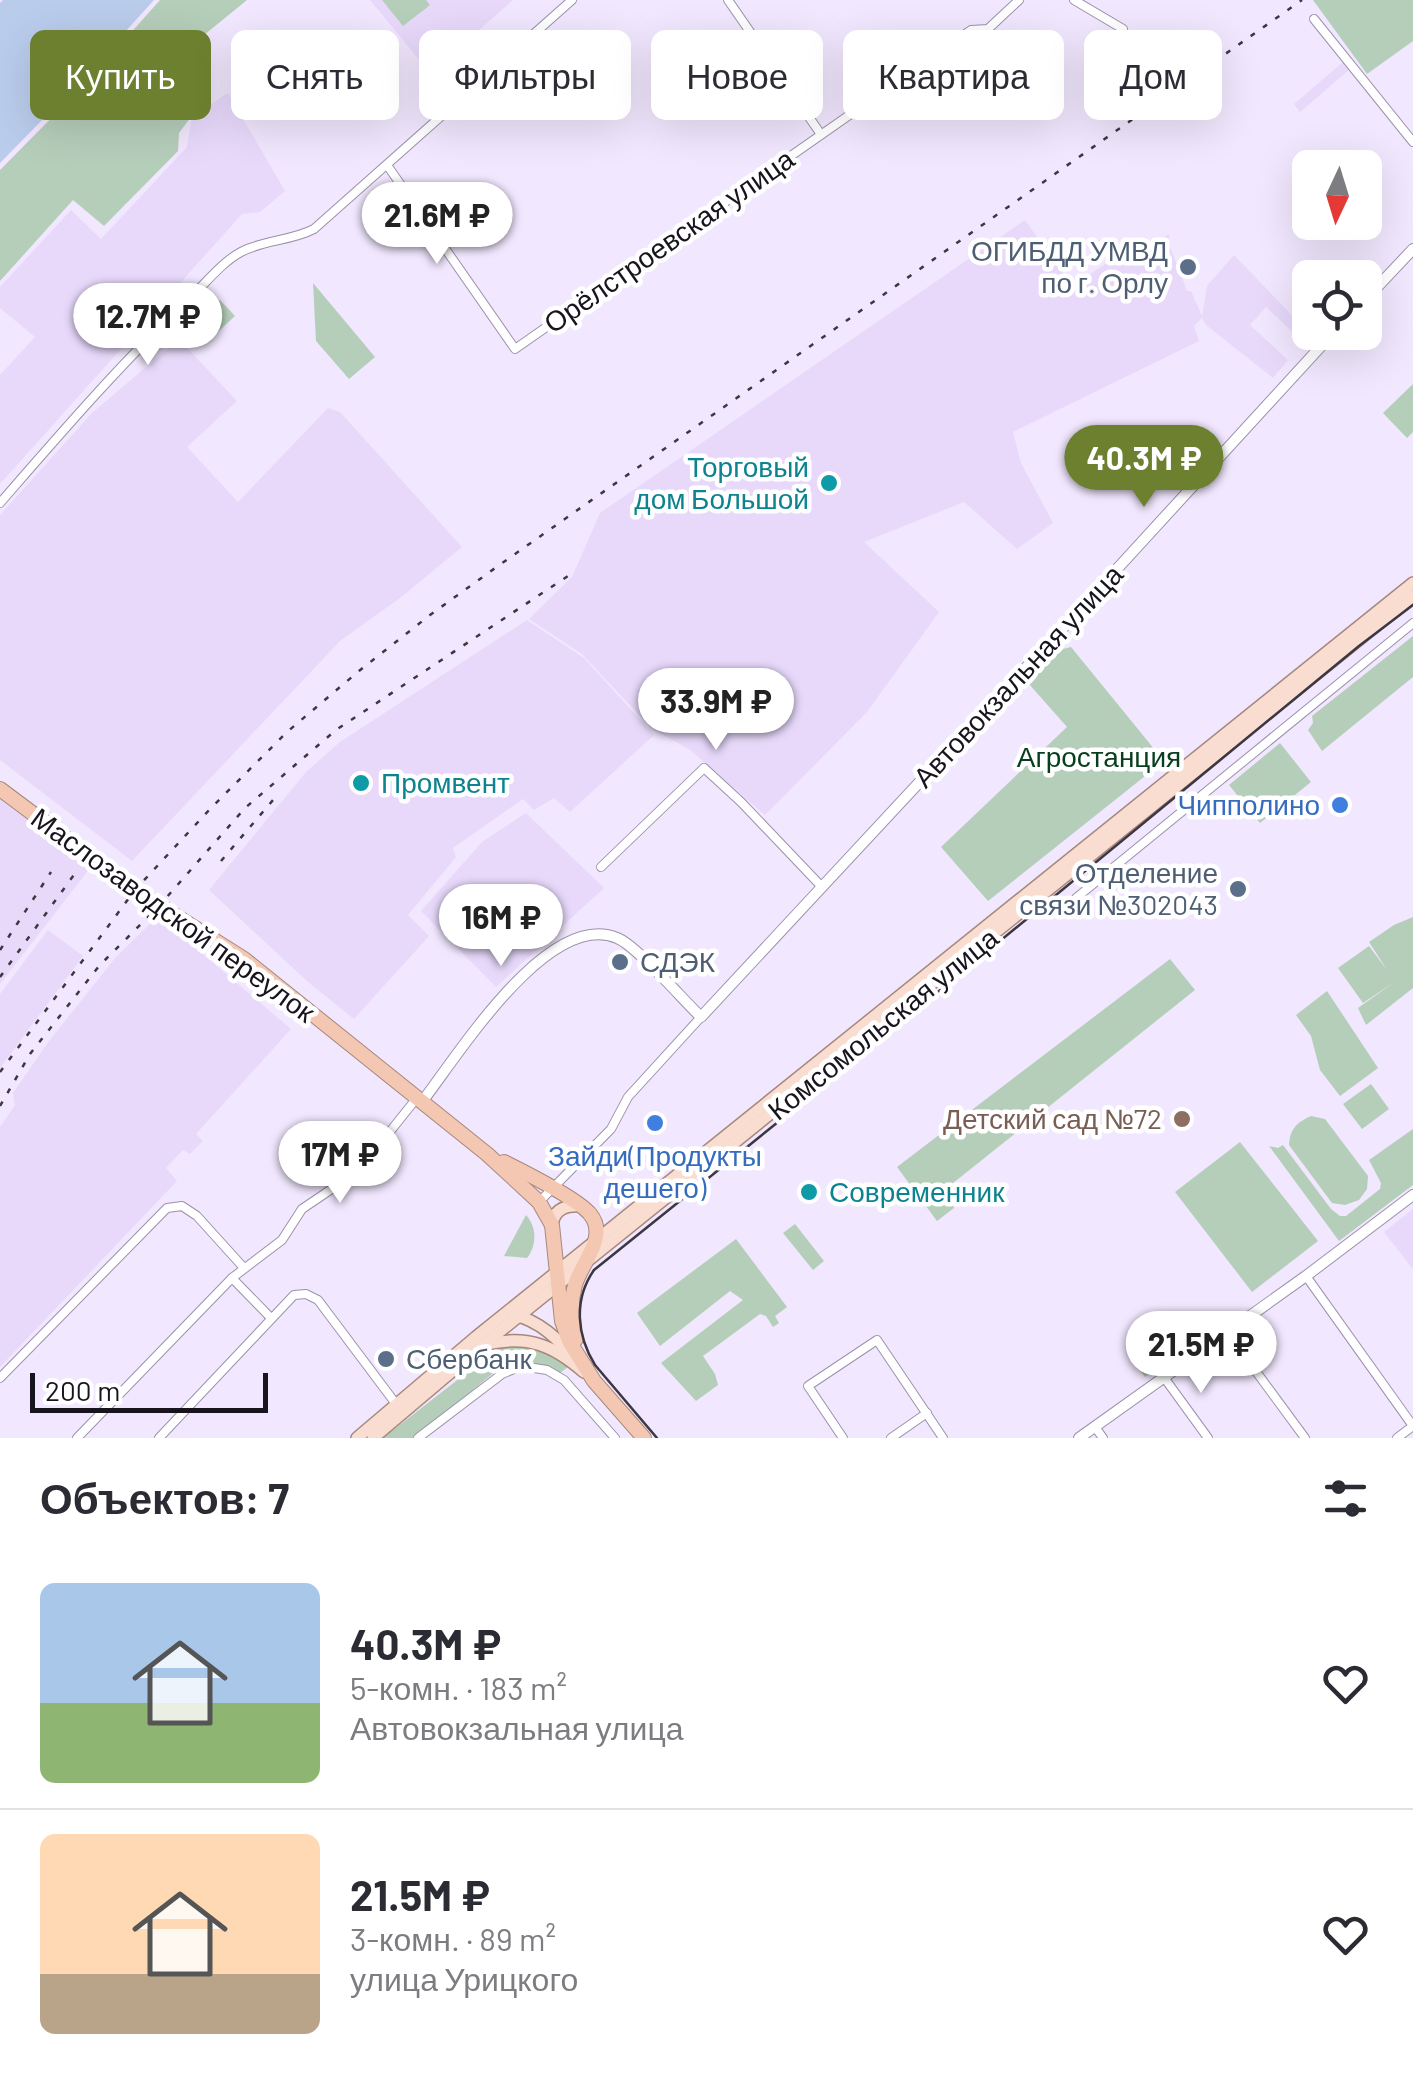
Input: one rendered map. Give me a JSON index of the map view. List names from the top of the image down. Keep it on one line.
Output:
{"streets":{"highway":["Маслозаводской переулок","Комсомольская улица"],"street":["Орёлстроевская улица","Автовокзальная улица"]},"crossings":[["Автовокзальная улица","Маслозаводской переулок"],["Маслозаводской переулок","Комсомольская улица"]],"parks":["Агростанция"],"places":["ОГИБДД УМВД по г. Орлу","Торговый дом Большой","Промвент","Чипполино","Отделение связи №302043","СДЭК","Детский сад №72","Зайди(Продукты дешего)","Современник","Сбербанк"],"scale_bar":"200 m","north":"bottom","page":{"chip":["Купить","Снять","Фильтры","Новое","Квартира","Дом"],"price":["21.6M ₽","12.7M ₽","40.3M ₽","33.9M ₽","16M ₽","17M ₽","21.5M ₽"],"scale":"200 m","heading":"Объектов: 7","list":[{"name":"40.3M ₽","note":"5-комн. · 183 m² · Автовокзальная улица"},{"name":"21.5M ₽","note":"3-комн. · 89 m² · улица Урицкого"}]}}
